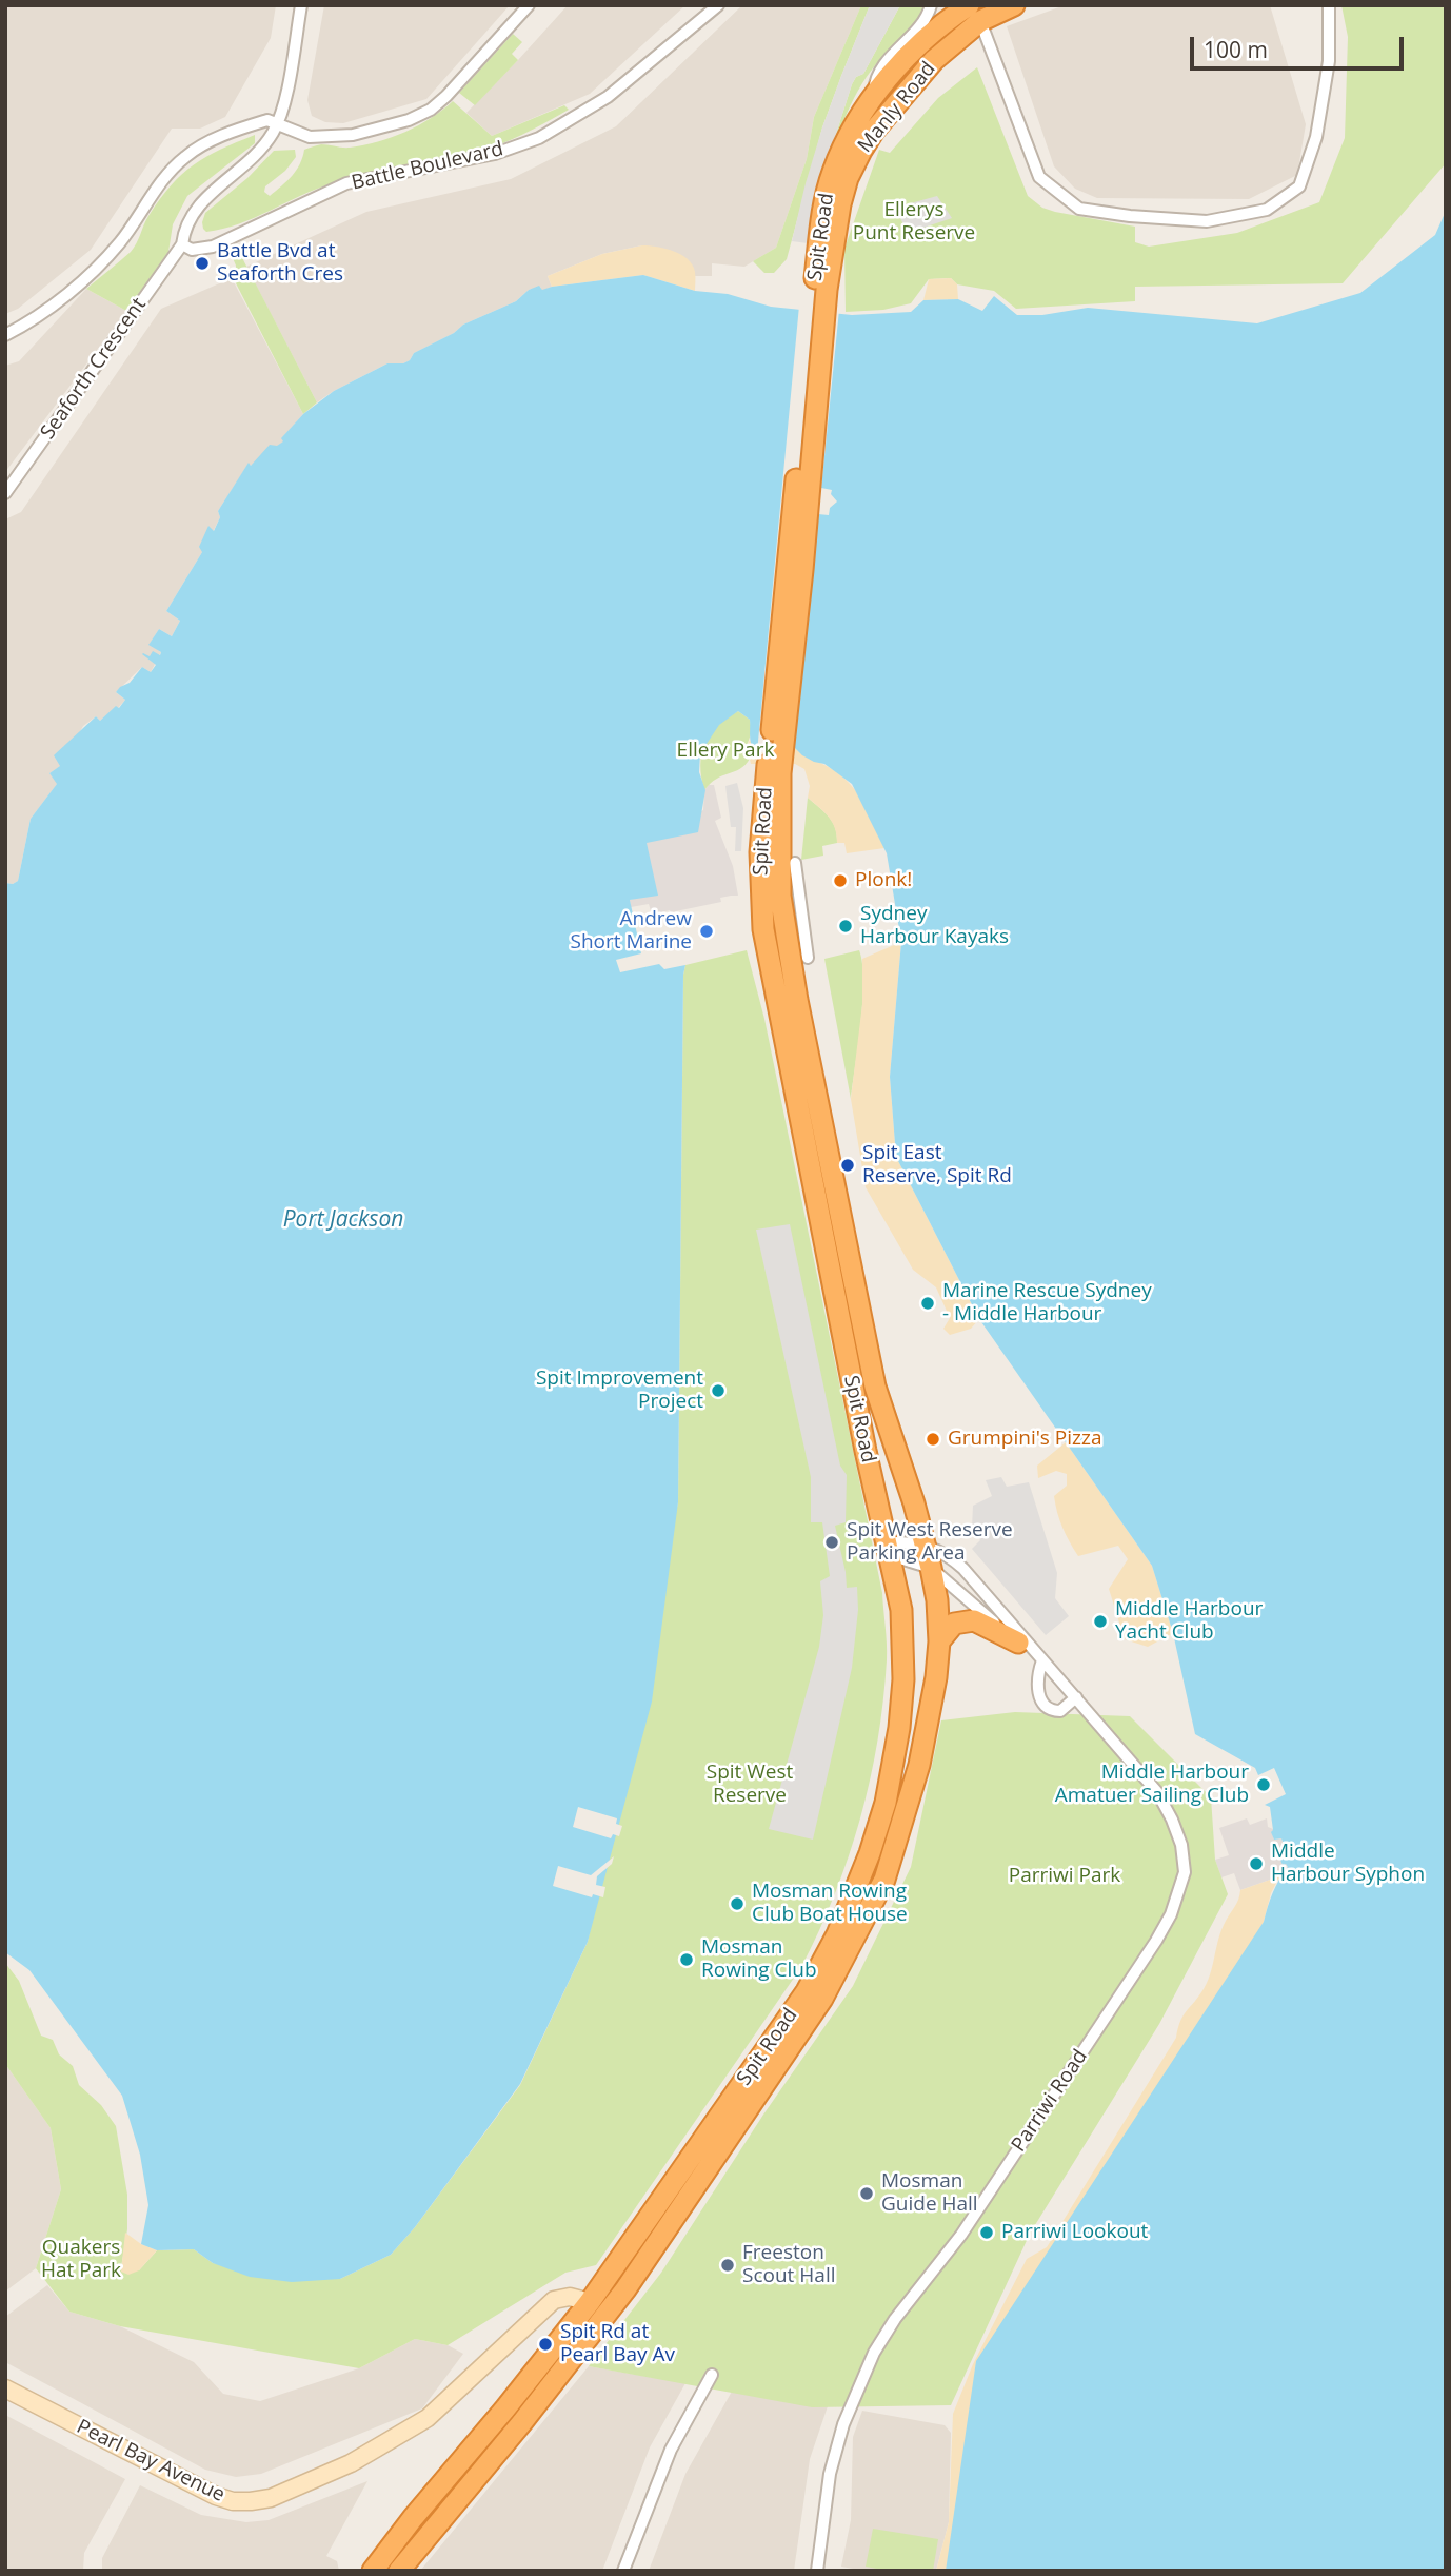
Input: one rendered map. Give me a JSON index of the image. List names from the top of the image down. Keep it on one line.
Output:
{"streets":{"highway":["Manly Road","Spit Road"],"street":["Battle Boulevard","Seaforth Crescent","Parriwi Road","Pearl Bay Avenue"]},"crossings":[["Manly Road","Spit Road"],["Battle Boulevard","Seaforth Crescent"],["Spit Road","Parriwi Road"],["Spit Road","Pearl Bay Avenue"]],"water":["Port Jackson"],"parks":["Ellerys Punt Reserve","Ellery Park","Spit West Reserve","Parriwi Park","Quakers Hat Park"],"places":["Battle Bvd at Seaforth Cres","Plonk!","Sydney Harbour Kayaks","Andrew Short Marine","Spit East Reserve, Spit Rd","Marine Rescue Sydney - Middle Harbour","Spit Improvement Project","Grumpini's Pizza","Spit West Reserve Parking Area","Middle Harbour Yacht Club","Middle Harbour Amatuer Sailing Club","Middle Harbour Syphon","Mosman Rowing Club Boat House","Mosman Rowing Club","Mosman Guide Hall","Parriwi Lookout","Freeston Scout Hall","Spit Rd at Pearl Bay Av"],"scale_bar":"100 m"}
